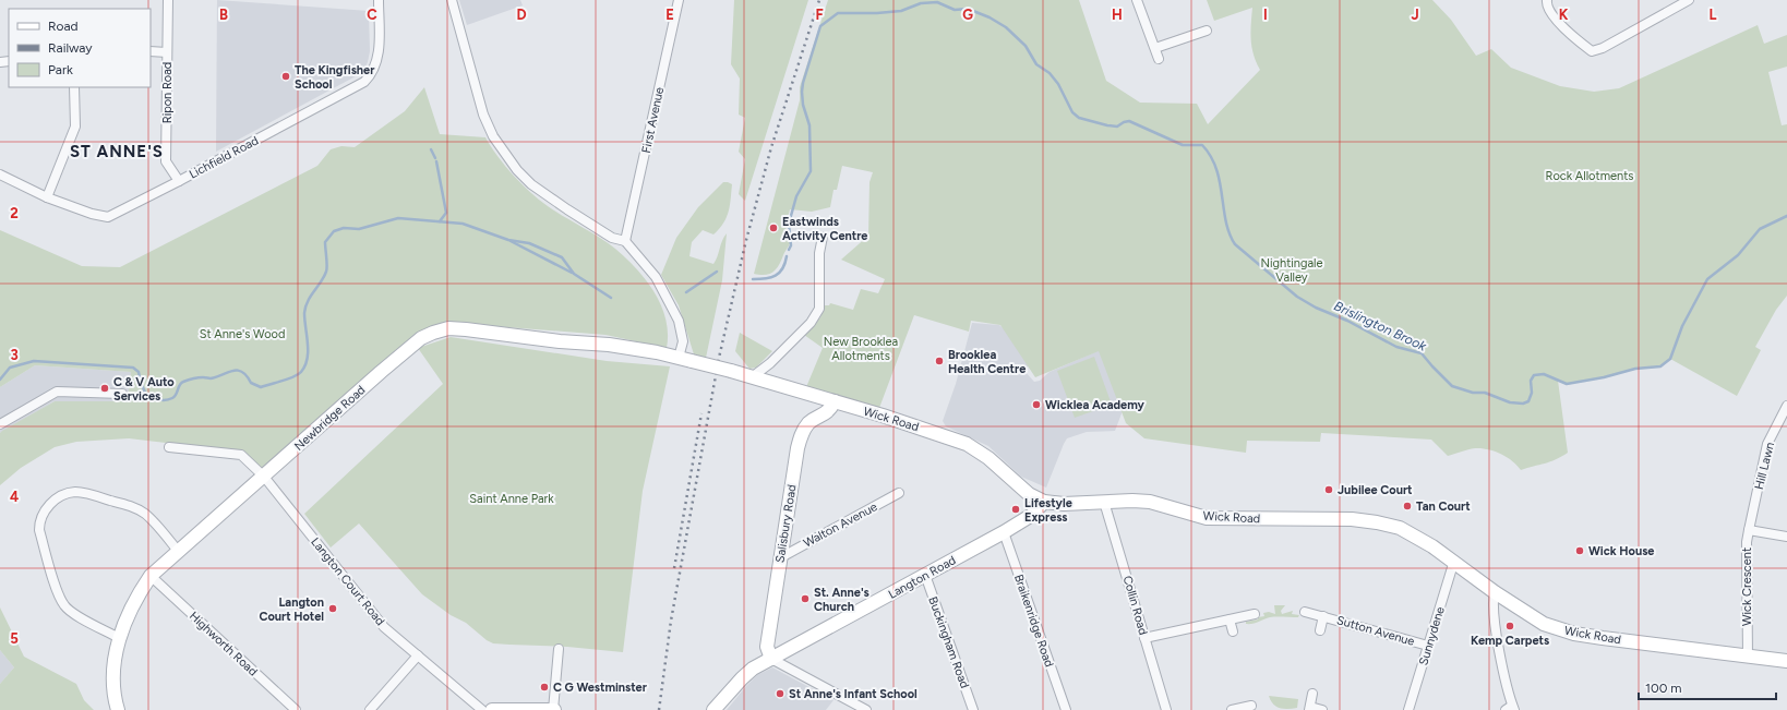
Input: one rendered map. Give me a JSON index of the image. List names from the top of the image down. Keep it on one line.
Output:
{"streets":{"street":["Ripon Road","First Avenue","Lichfield Road","Newbridge Road","Wick Road","Hill Lawn","Salisbury Road","Walton Avenue","Langton Road","Langton Court Road","Wick Crescent","Collin Road","Braikenridge Road","Sutton Avenue","Sunnydene","Buckingham Road","Highworth Road"]},"crossings":[["Ripon Road","Lichfield Road"],["Newbridge Road","Wick Road"],["Newbridge Road","Langton Court Road"],["Newbridge Road","Highworth Road"],["Wick Road","Salisbury Road"],["Wick Road","Langton Road"],["Wick Road","Wick Crescent"],["Wick Road","Collin Road"],["Wick Road","Sunnydene"],["Hill Lawn","Wick Crescent"],["Salisbury Road","Walton Avenue"],["Salisbury Road","Langton Road"],["Langton Road","Braikenridge Road"],["Langton Road","Buckingham Road"],["Sutton Avenue","Sunnydene"]],"districts":["ST ANNE'S"],"water":["Brislington Brook"],"parks":["Rock Allotments","Nightingale Valley","St Anne's Wood","New Brooklea Allotments","Saint Anne Park"],"places":["The Kingfisher School","Eastwinds Activity Centre","Brooklea Health Centre","C & V Auto Services","Wicklea Academy","Jubilee Court","Tan Court","Lifestyle Express","Wick House","St. Anne's Church","Langton Court Hotel","Kemp Carpets","C G Westminster","St Anne's Infant School"],"legend":["Road","Railway","Park"],"scale_bar":"100 m","grid":{"columns":["B","C","D","E","F","G","H","I","J","K","L"],"rows":["2","3","4","5"]}}
